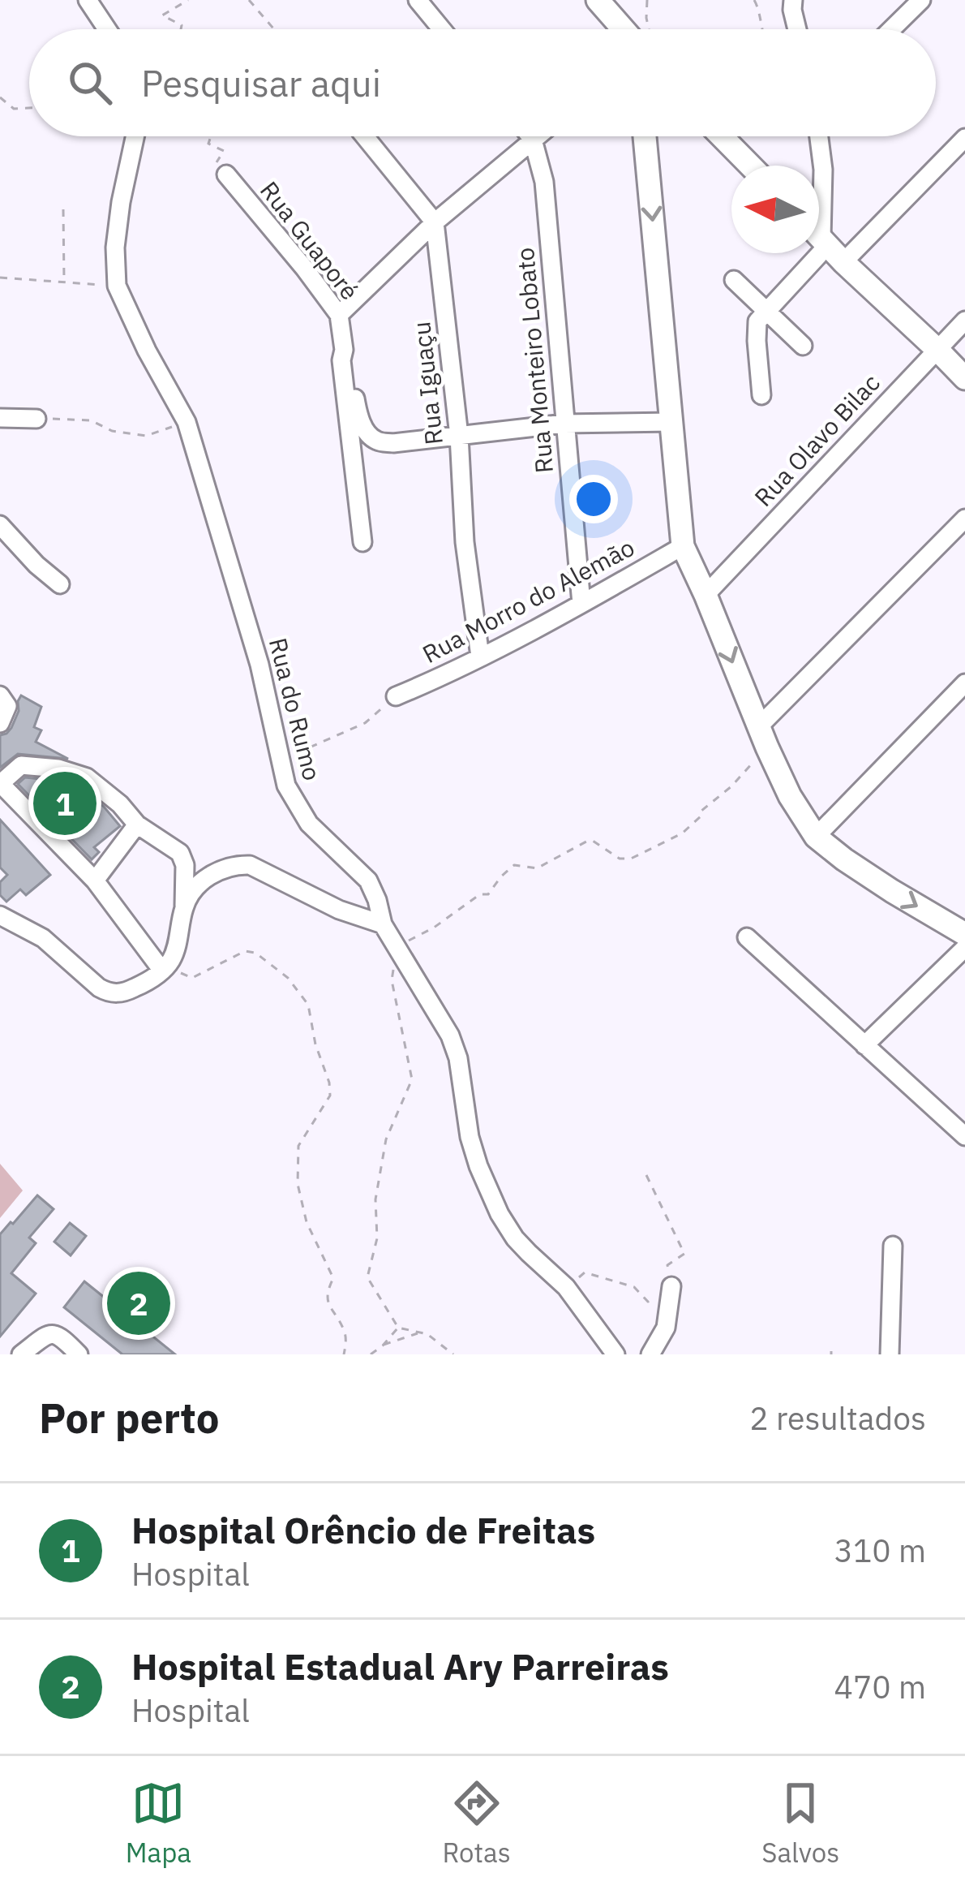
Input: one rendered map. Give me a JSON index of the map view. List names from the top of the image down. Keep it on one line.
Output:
{"streets":{"street":["Rua Guaporé","Rua Monteiro Lobato","Rua Iguaçu","Rua Olavo Bilac","Rua Morro do Alemão","Rua do Rumo"]},"crossings":[["Rua Monteiro Lobato","Rua Morro do Alemão"],["Rua Iguaçu","Rua Morro do Alemão"]],"north":"left","page":{"search":"Pesquisar aqui","pins":["1","2"],"heading":["Por perto","2 resultados"],"list":[{"mark":"1","name":"Hospital Orêncio de Freitas","note":"Hospital","value":"310 m"},{"mark":"2","name":"Hospital Estadual Ary Parreiras","note":"Hospital","value":"470 m"}],"nav":["Mapa","Rotas","Salvos"]}}
